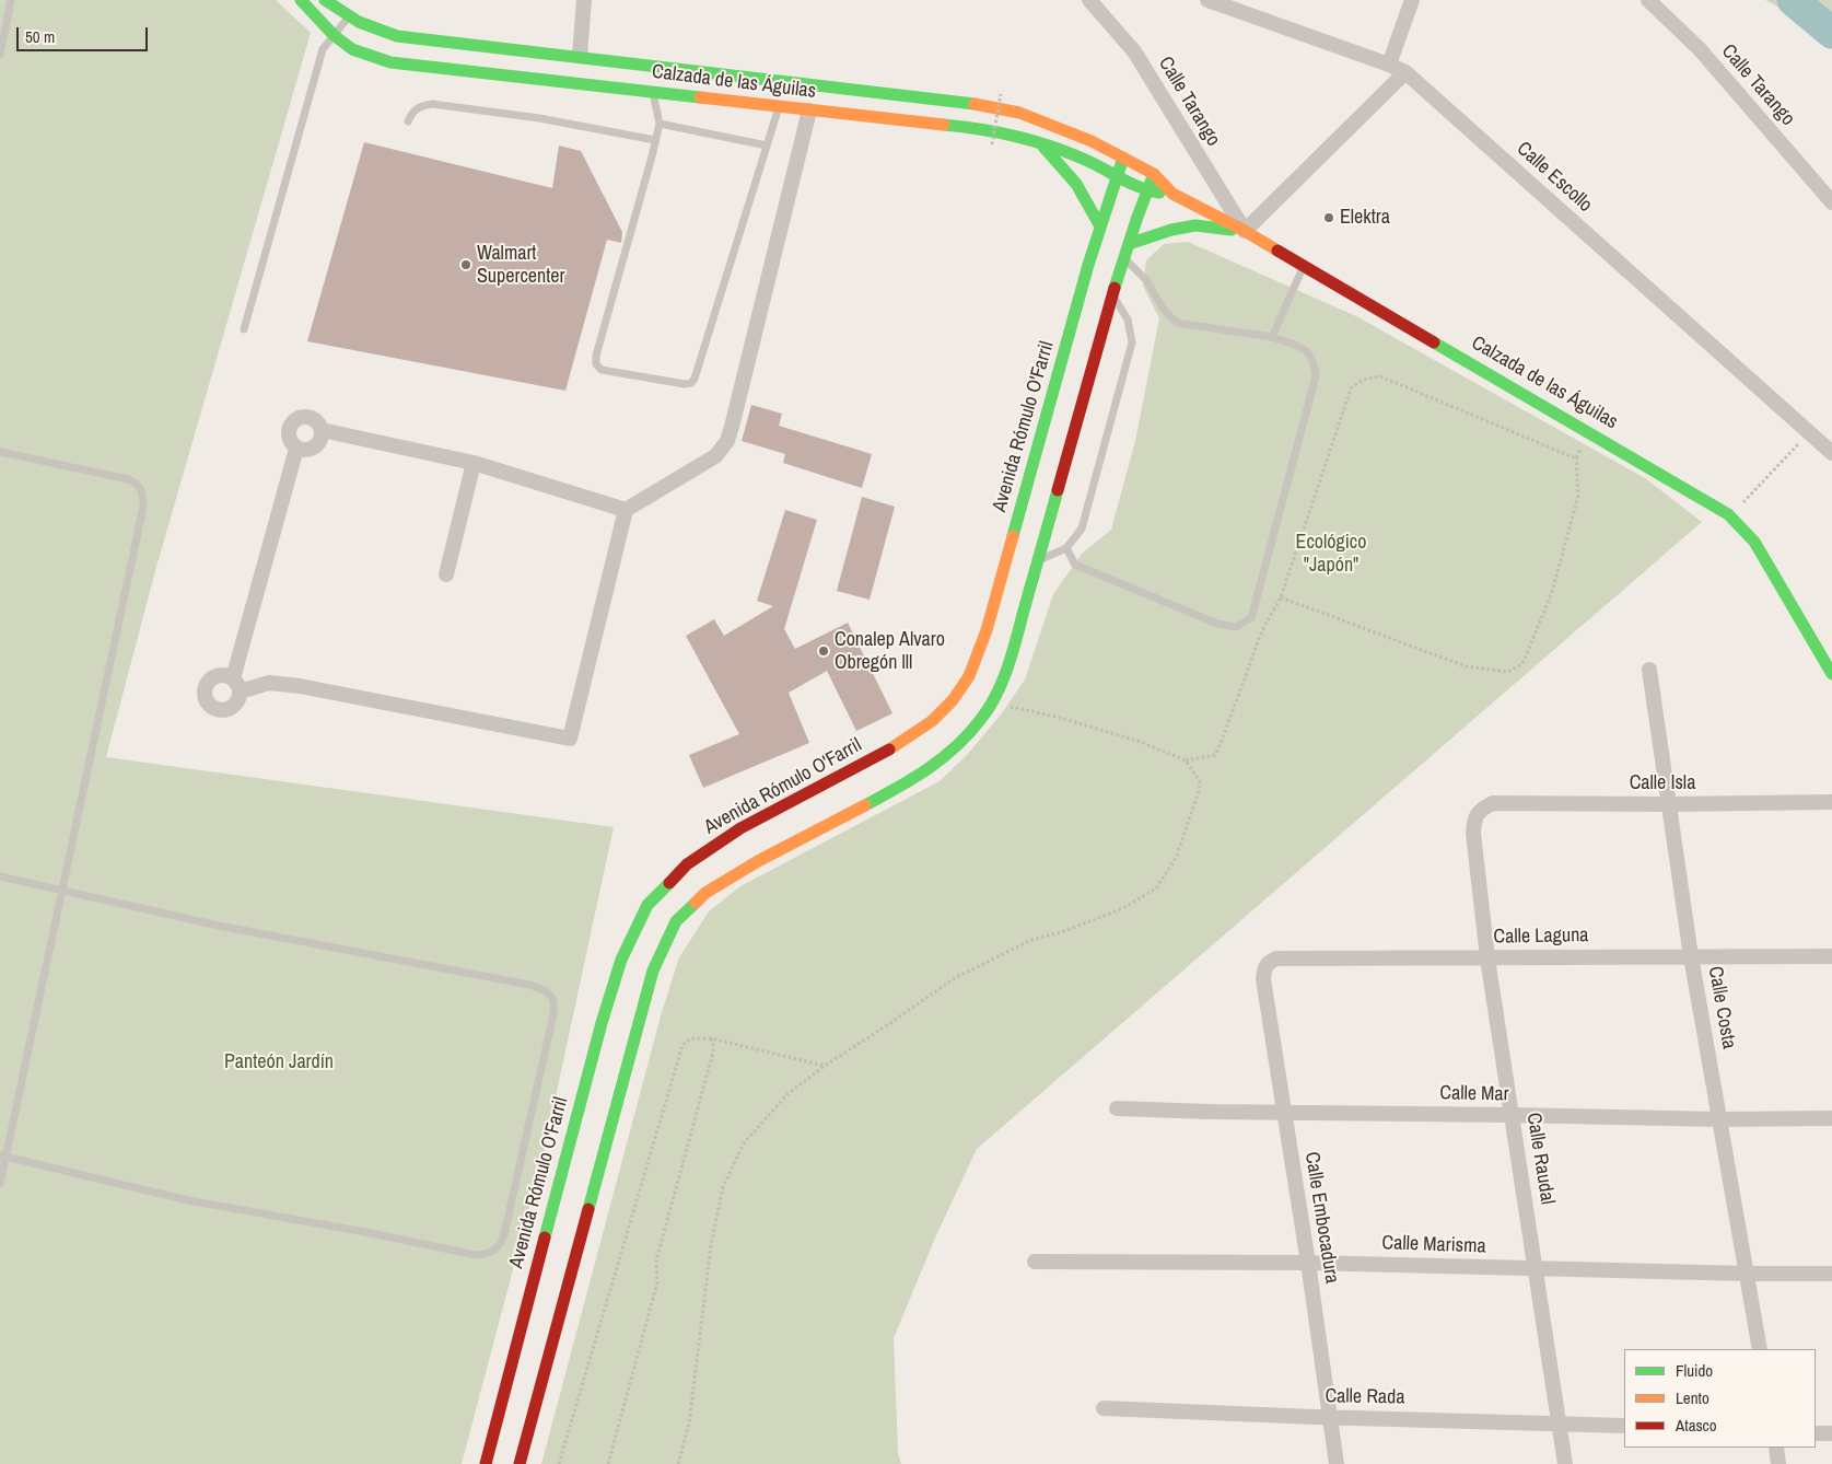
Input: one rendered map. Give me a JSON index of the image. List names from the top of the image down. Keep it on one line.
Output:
{"streets":{"main road":["Calzada de las Águilas","Avenida Rómulo O'Farril"],"street":["Calle Tarango","Calle Escollo","Calle Isla","Calle Laguna","Calle Costa","Calle Mar","Calle Raudal","Calle Embocadura","Calle Marisma","Calle Rada"]},"crossings":[["Calzada de las Águilas","Calle Tarango"],["Calzada de las Águilas","Avenida Rómulo O'Farril"],["Calle Isla","Calle Costa"],["Calle Isla","Calle Raudal"],["Calle Laguna","Calle Costa"],["Calle Laguna","Calle Raudal"],["Calle Laguna","Calle Embocadura"],["Calle Costa","Calle Mar"],["Calle Costa","Calle Marisma"],["Calle Mar","Calle Raudal"],["Calle Mar","Calle Embocadura"],["Calle Raudal","Calle Marisma"],["Calle Raudal","Calle Rada"],["Calle Embocadura","Calle Marisma"],["Calle Embocadura","Calle Rada"]],"parks":["Ecológico \"Japón\"","Panteón Jardín"],"places":["Elektra","Walmart Supercenter","Conalep Alvaro Obregón lll"],"legend":["Fluido","Lento","Atasco"],"scale_bar":"50 m"}
